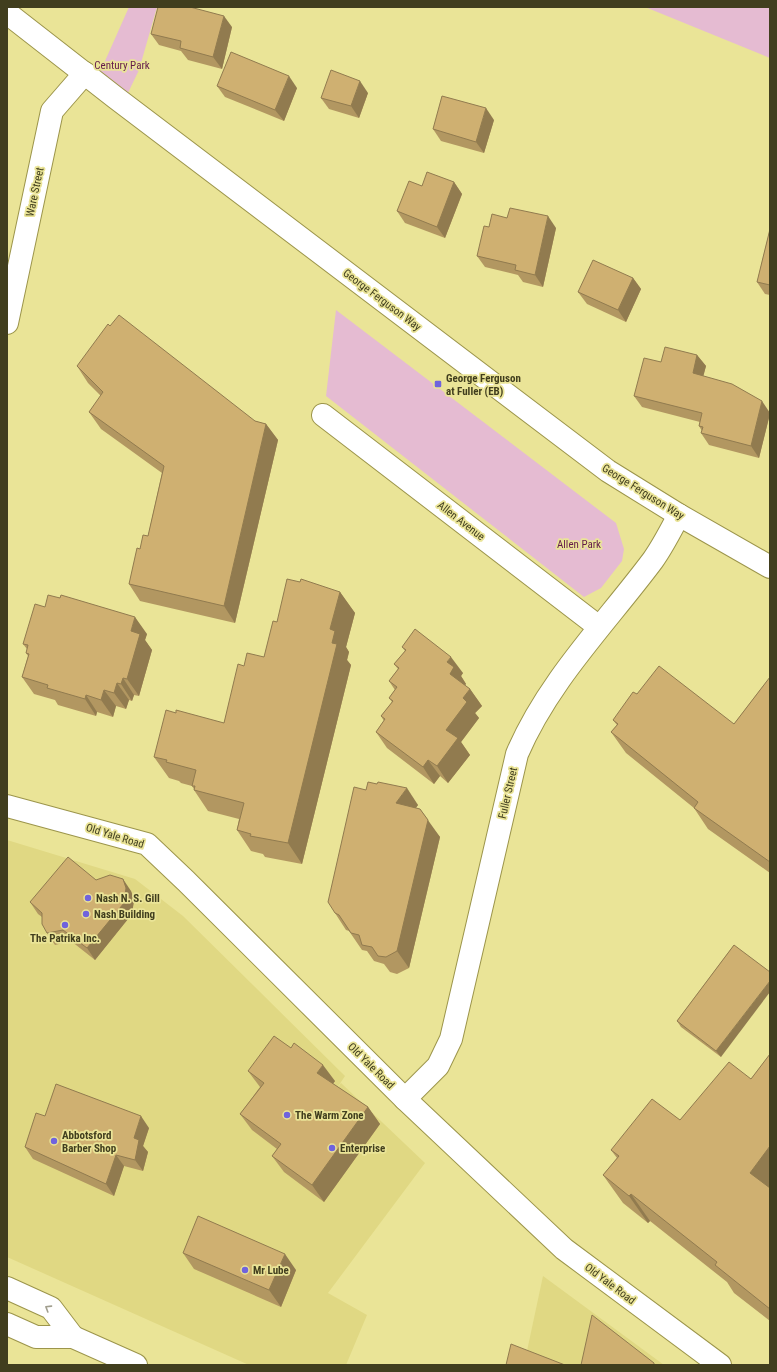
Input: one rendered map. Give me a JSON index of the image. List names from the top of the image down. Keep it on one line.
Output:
{"streets":{"street":["Ware Street","George Ferguson Way","Allen Avenue","Fuller Street","Old Yale Road"]},"crossings":[["Ware Street","George Ferguson Way"],["George Ferguson Way","Fuller Street"],["Allen Avenue","Fuller Street"],["Fuller Street","Old Yale Road"]],"parks":["Century Park","Allen Park"],"places":{"transit":["George Ferguson at Fuller (EB)"],"other":["Nash N. S. Gill","Nash Building","The Patrika Inc.","The Warm Zone","Abbotsford Barber Shop","Enterprise","Mr Lube"]}}
